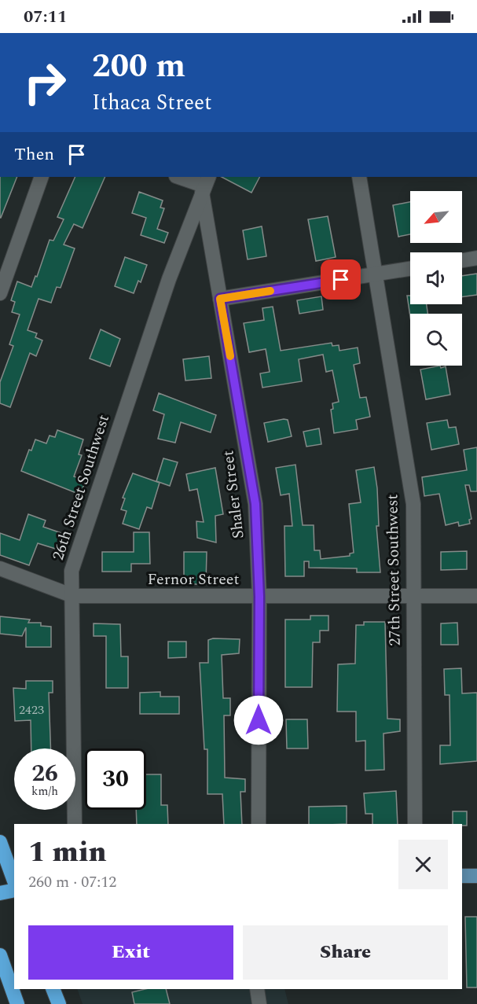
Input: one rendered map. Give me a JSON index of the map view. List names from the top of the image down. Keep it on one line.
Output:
{"streets":{"street":["26th Street Southwest","Shaler Street","27th Street Southwest","Fernor Street"]},"crossings":[["26th Street Southwest","Shaler Street"],["26th Street Southwest","Fernor Street"],["Shaler Street","Fernor Street"],["27th Street Southwest","Fernor Street"]],"house_numbers":["2423"],"north":"bottom left","page":{"status":"07:11","turn":["200 m","Ithaca Street"],"then":"Then","speed":"26 km/h","limit":"30","heading":["1 min","260 m · 07:12"],"buttons":["Exit","Share"]}}
